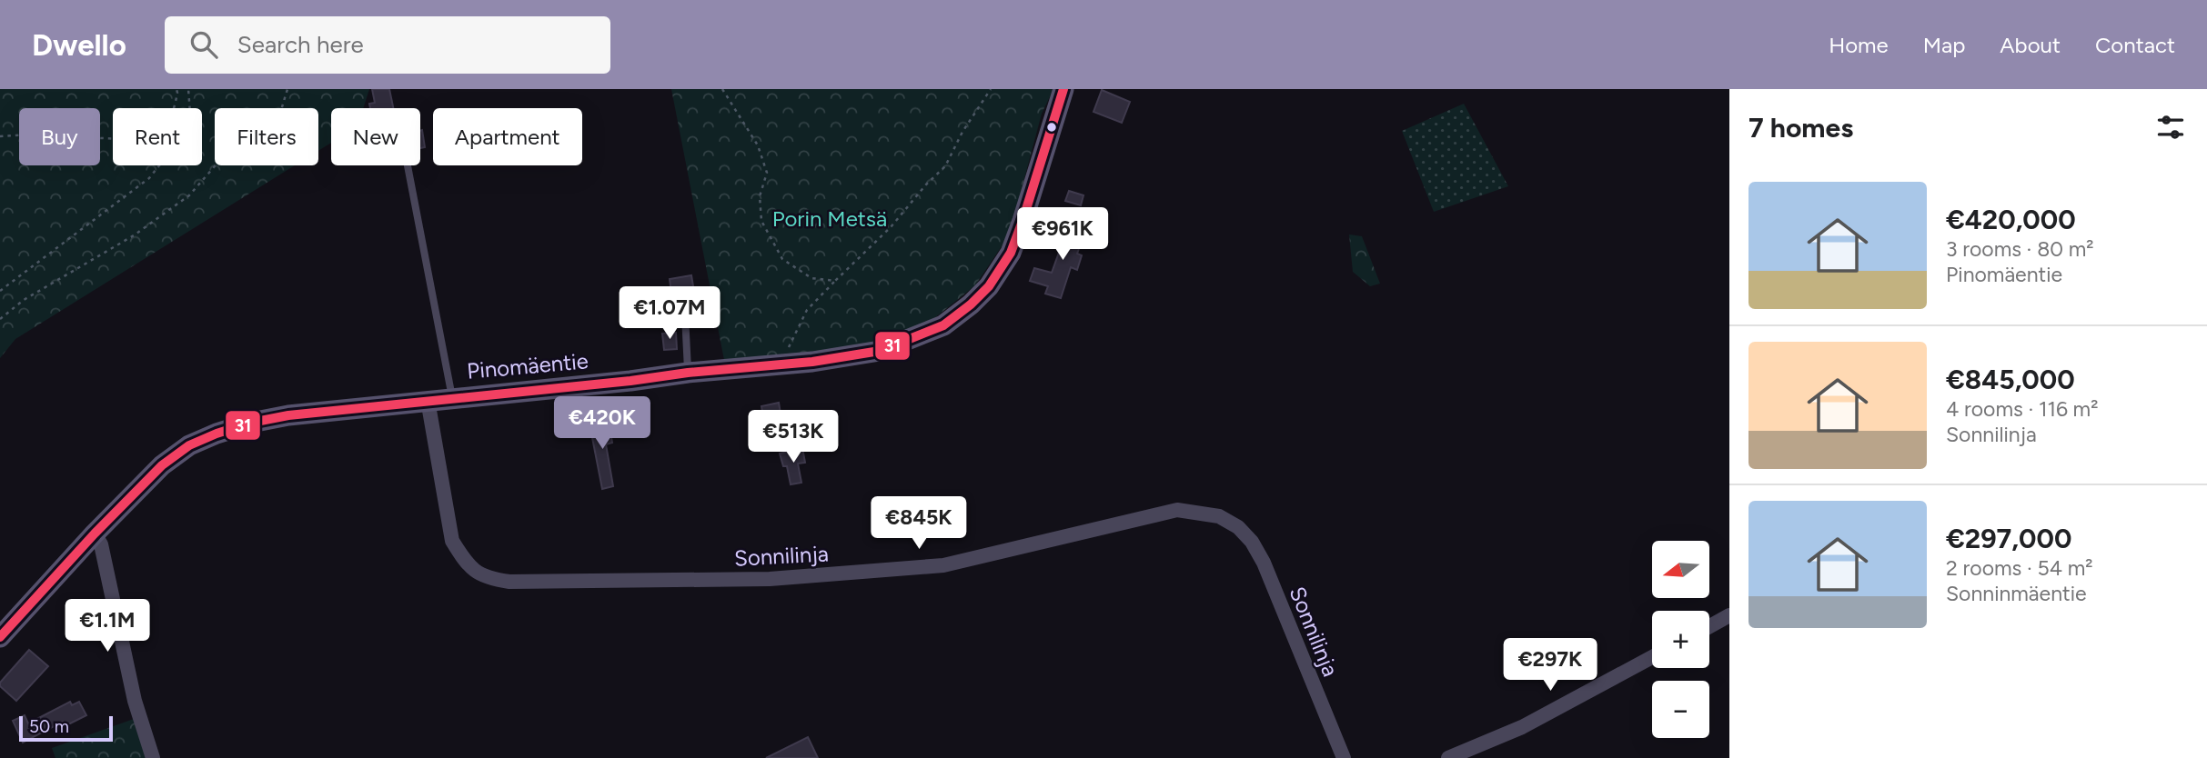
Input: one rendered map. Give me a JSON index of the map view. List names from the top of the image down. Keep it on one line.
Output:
{"streets":{"street":["Pinomäentie","Sonnilinja"]},"crossings":[["Pinomäentie","Sonnilinja"]],"parks":["Porin Metsä"],"lines":["transit line 31"],"scale_bar":"50 m","north":"left","page":{"header":"Dwello","search":"Search here","nav":["Home","Map","About","Contact"],"heading":"7 homes","chip":["Buy","Rent","Filters","New","Apartment"],"list":[{"name":"€420,000","note":"3 rooms · 80 m² · Pinomäentie"},{"name":"€845,000","note":"4 rooms · 116 m² · Sonnilinja"},{"name":"€297,000","note":"2 rooms · 54 m² · Sonninmäentie"}],"price":["€961K","€1.07M","€420K","€513K","€845K","€1.1M","€297K"],"map_buttons":["+","−"],"scale":"50 m"}}
